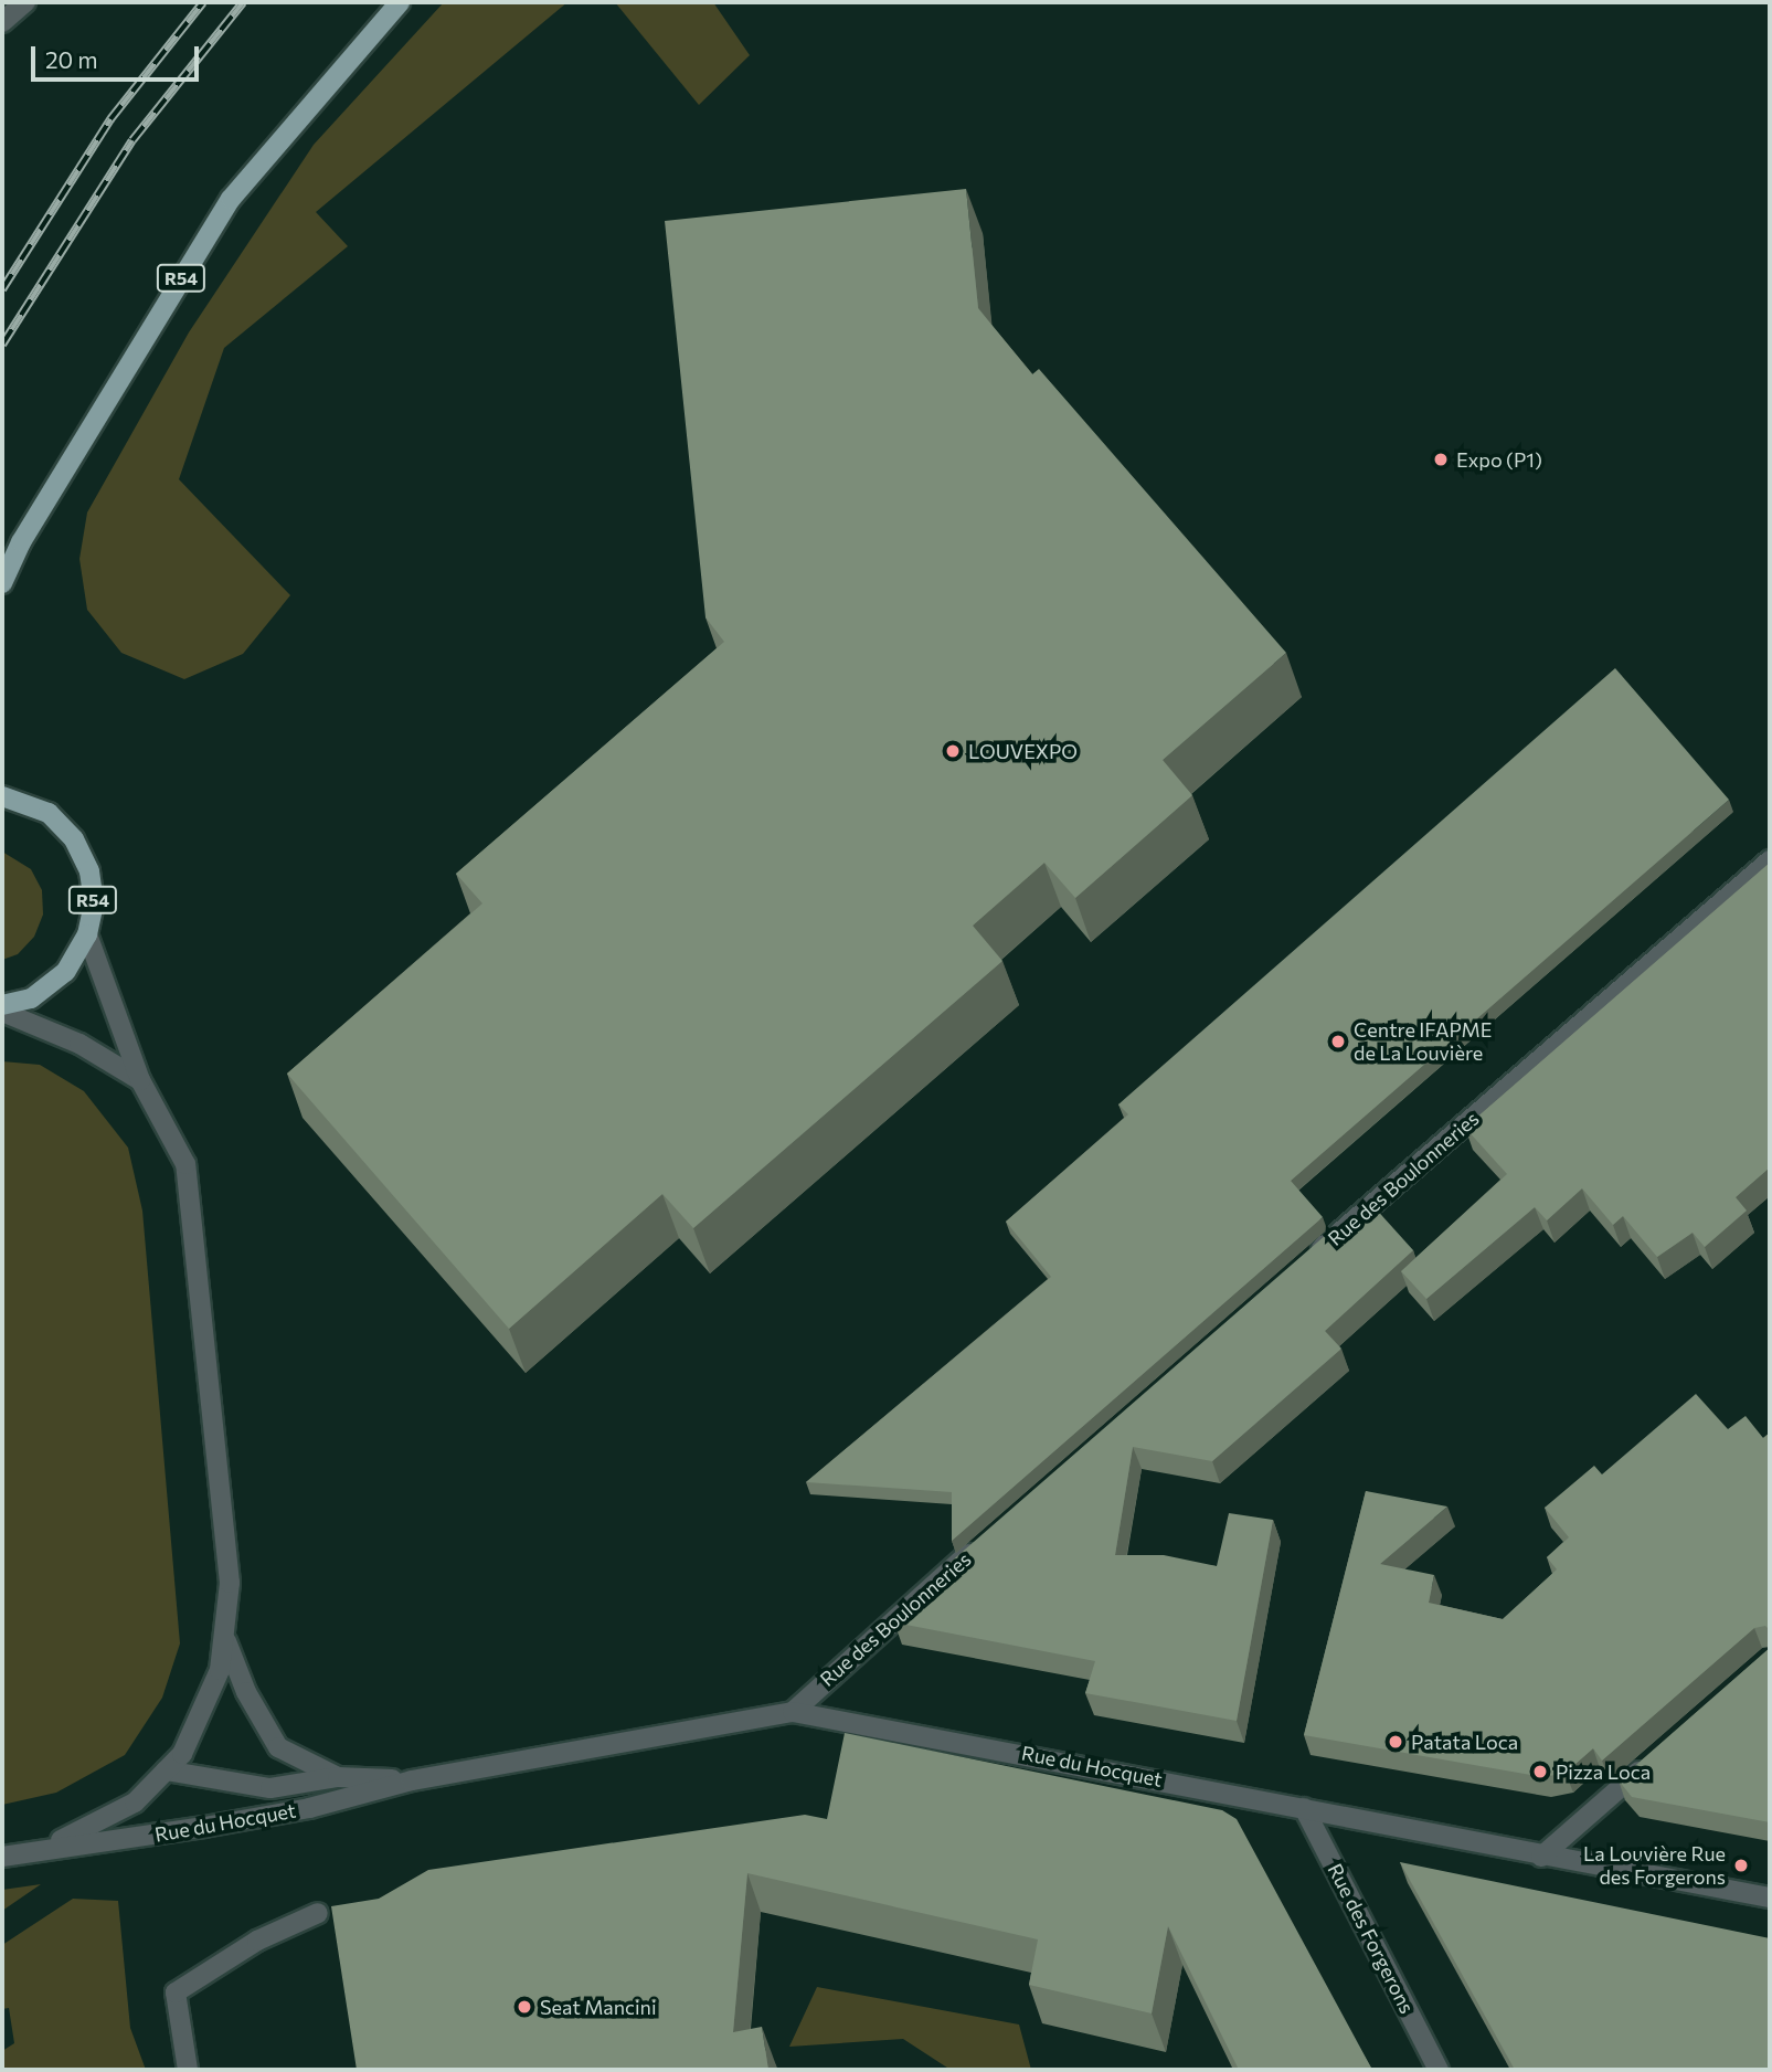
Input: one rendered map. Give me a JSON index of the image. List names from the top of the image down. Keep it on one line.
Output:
{"streets":{"main road":["R54"],"street":["Rue des Boulonneries","Rue du Hocquet","Rue des Forgerons"]},"crossings":[["Rue des Boulonneries","Rue du Hocquet"],["Rue du Hocquet","Rue des Forgerons"]],"places":["Expo (P1)","LOUVEXPO","Centre IFAPME de La Louvière","Patata Loca","Pizza Loca","La Louvière Rue des Forgerons","Seat Mancini"],"scale_bar":"20 m"}
